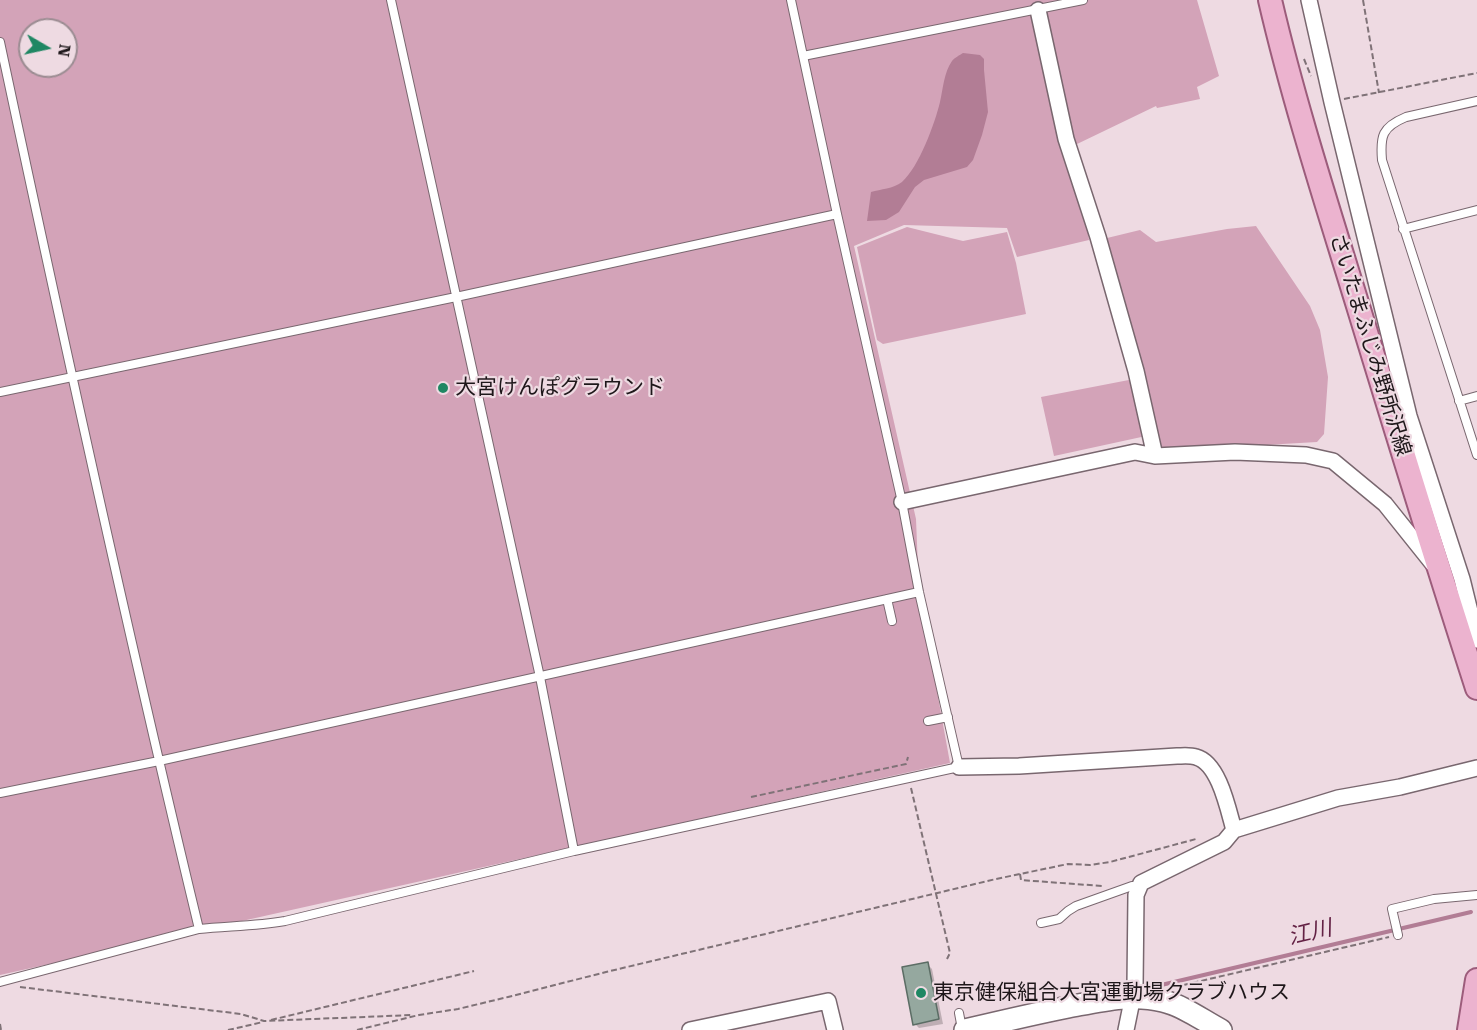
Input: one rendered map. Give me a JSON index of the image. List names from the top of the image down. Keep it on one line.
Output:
{"streets":{"main road":["さいたまふじみ野所沢線"]},"water":["江川"],"places":["大宮けんぽグラウンド","東京健保組合大宮運動場クラブハウス"],"north":"right"}
